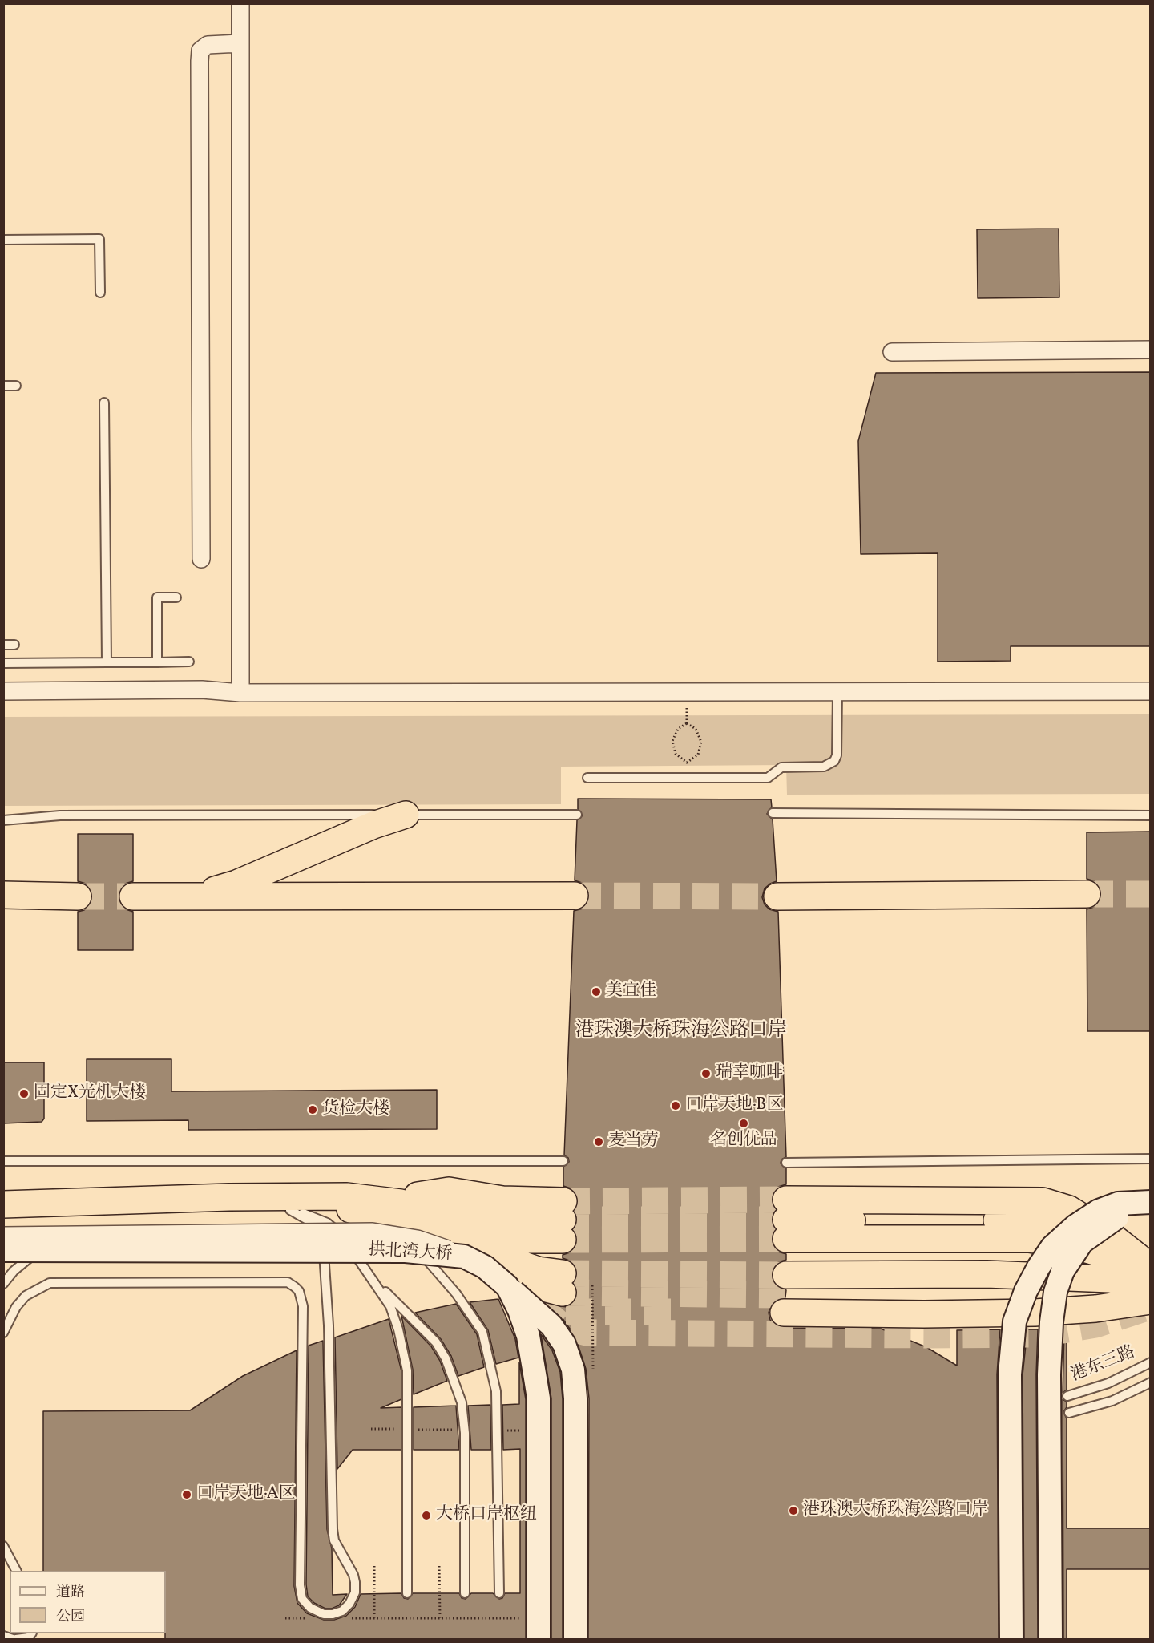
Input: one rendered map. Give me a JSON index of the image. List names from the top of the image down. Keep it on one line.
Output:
{"streets":{"main road":["拱北湾大桥"],"lane":["港东三路"]},"districts":["港珠澳大桥珠海公路口岸"],"places":["美宜佳","瑞幸咖啡","固定X光机大楼","口岸天地·B区","货检大楼","名创优品","麦当劳","口岸天地·A区","港珠澳大桥珠海公路口岸","大桥口岸枢纽"],"legend":["道路","公园"]}
